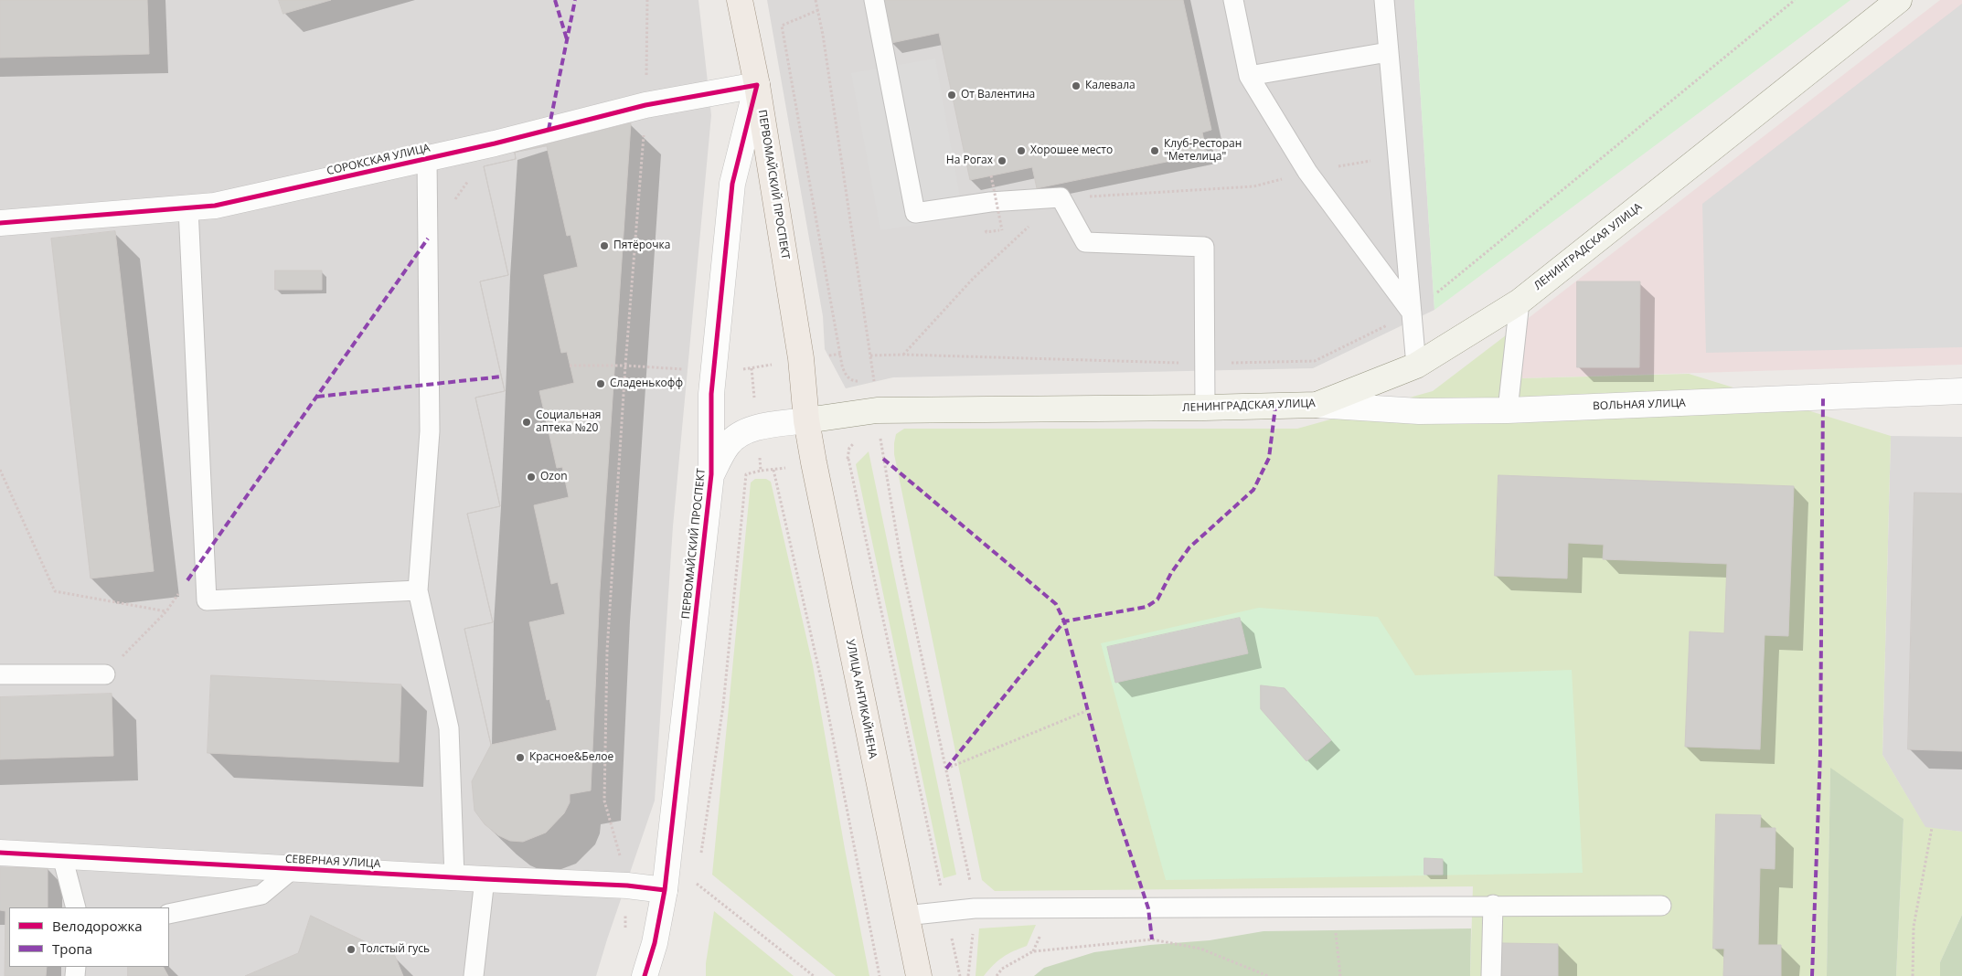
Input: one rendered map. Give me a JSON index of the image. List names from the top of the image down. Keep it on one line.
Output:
{"streets":{"main road":["ПЕРВОМАЙСКИЙ ПРОСПЕКТ","ЛЕНИНГРАДСКАЯ УЛИЦА","УЛИЦА АНТИКАЙНЕНА"],"street":["СОРОКСКАЯ УЛИЦА","ВОЛЬНАЯ УЛИЦА","СЕВЕРНАЯ УЛИЦА"]},"crossings":[["СОРОКСКАЯ УЛИЦА","ПЕРВОМАЙСКИЙ ПРОСПЕКТ"],["ПЕРВОМАЙСКИЙ ПРОСПЕКТ","ЛЕНИНГРАДСКАЯ УЛИЦА"],["ПЕРВОМАЙСКИЙ ПРОСПЕКТ","УЛИЦА АНТИКАЙНЕНА"],["ПЕРВОМАЙСКИЙ ПРОСПЕКТ","СЕВЕРНАЯ УЛИЦА"],["ЛЕНИНГРАДСКАЯ УЛИЦА","ВОЛЬНАЯ УЛИЦА"],["ЛЕНИНГРАДСКАЯ УЛИЦА","УЛИЦА АНТИКАЙНЕНА"]],"places":["Калевала","От Валентина","Хорошее место","Клуб-Ресторан \"Метелица\"","На Рогах","Пятёрочка","Сладенькофф","Социальная аптека №20","Ozon","Красное&Белое","Толстый гусь"],"legend":["Велодорожка","Тропа"]}
